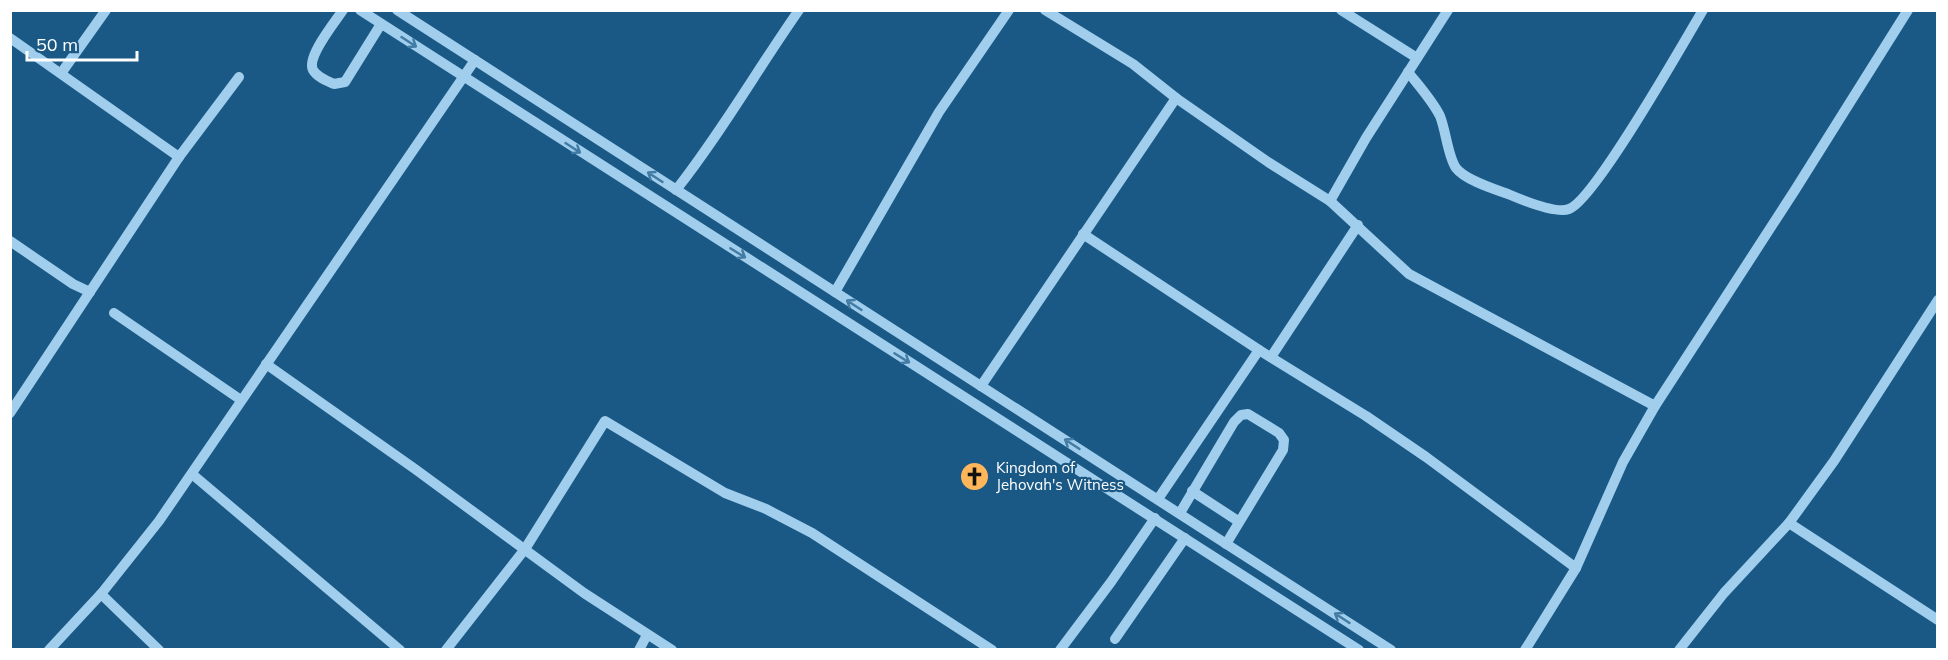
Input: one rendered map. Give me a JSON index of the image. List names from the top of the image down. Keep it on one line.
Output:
{"places":{"church":["Kingdom of Jehovah's Witness"]},"scale_bar":"50 m"}
